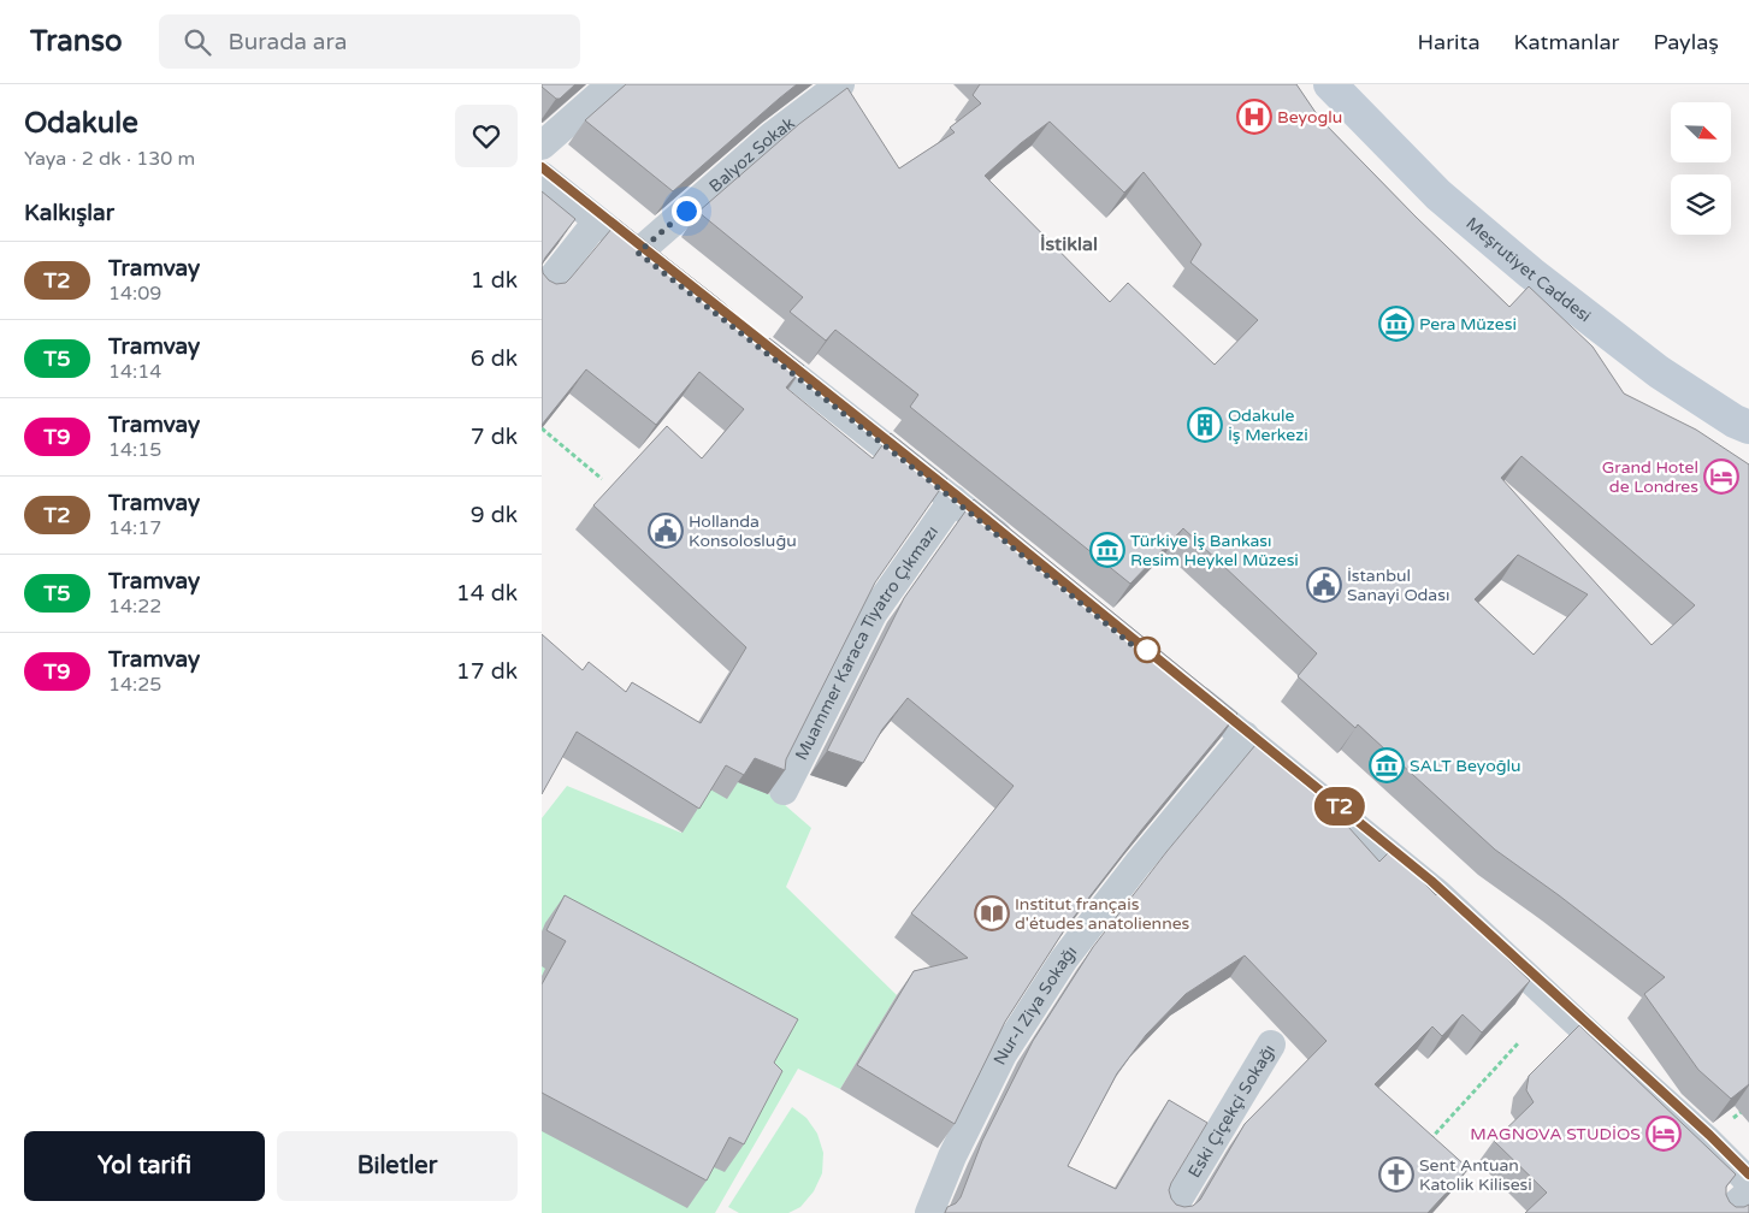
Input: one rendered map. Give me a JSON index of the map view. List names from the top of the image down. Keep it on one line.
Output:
{"streets":{"street":["Balyoz Sokak","Meşrutiyet Caddesi","Muammer Karaca Tiyatro Çıkmazı","Nur-I Ziya Sokağı","Eski Çiçekçi Sokağı"]},"districts":["İstiklal"],"places":{"hospital":["Beyoglu"],"museum":["Pera Müzesi","Türkiye İş Bankası Resim Heykel Müzesi","SALT Beyoğlu"],"building":["Odakule İş Merkezi"],"hotel":["Grand Hotel de Londres","MAGNOVA STUDİOS"],"public building":["Hollanda Konsolosluğu","İstanbul Sanayi Odası"],"library":["Institut français d'études anatoliennes"],"church":["Sent Antuan Katolik Kilisesi"]},"lines":["tram line T2"],"north":"bottom right","page":{"header":"Transo","search":"Burada ara","nav":["Harita","Katmanlar","Paylaş"],"heading":[["Odakule","Yaya · 2 dk · 130 m"],"Kalkışlar"],"on_map":"T2","list":[{"mark":"T2","name":"Tramvay","note":"14:09","value":"1 dk"},{"mark":"T5","name":"Tramvay","note":"14:14","value":"6 dk"},{"mark":"T9","name":"Tramvay","note":"14:15","value":"7 dk"},{"mark":"T2","name":"Tramvay","note":"14:17","value":"9 dk"},{"mark":"T5","name":"Tramvay","note":"14:22","value":"14 dk"},{"mark":"T9","name":"Tramvay","note":"14:25","value":"17 dk"}],"buttons":["Yol tarifi","Biletler"]}}
